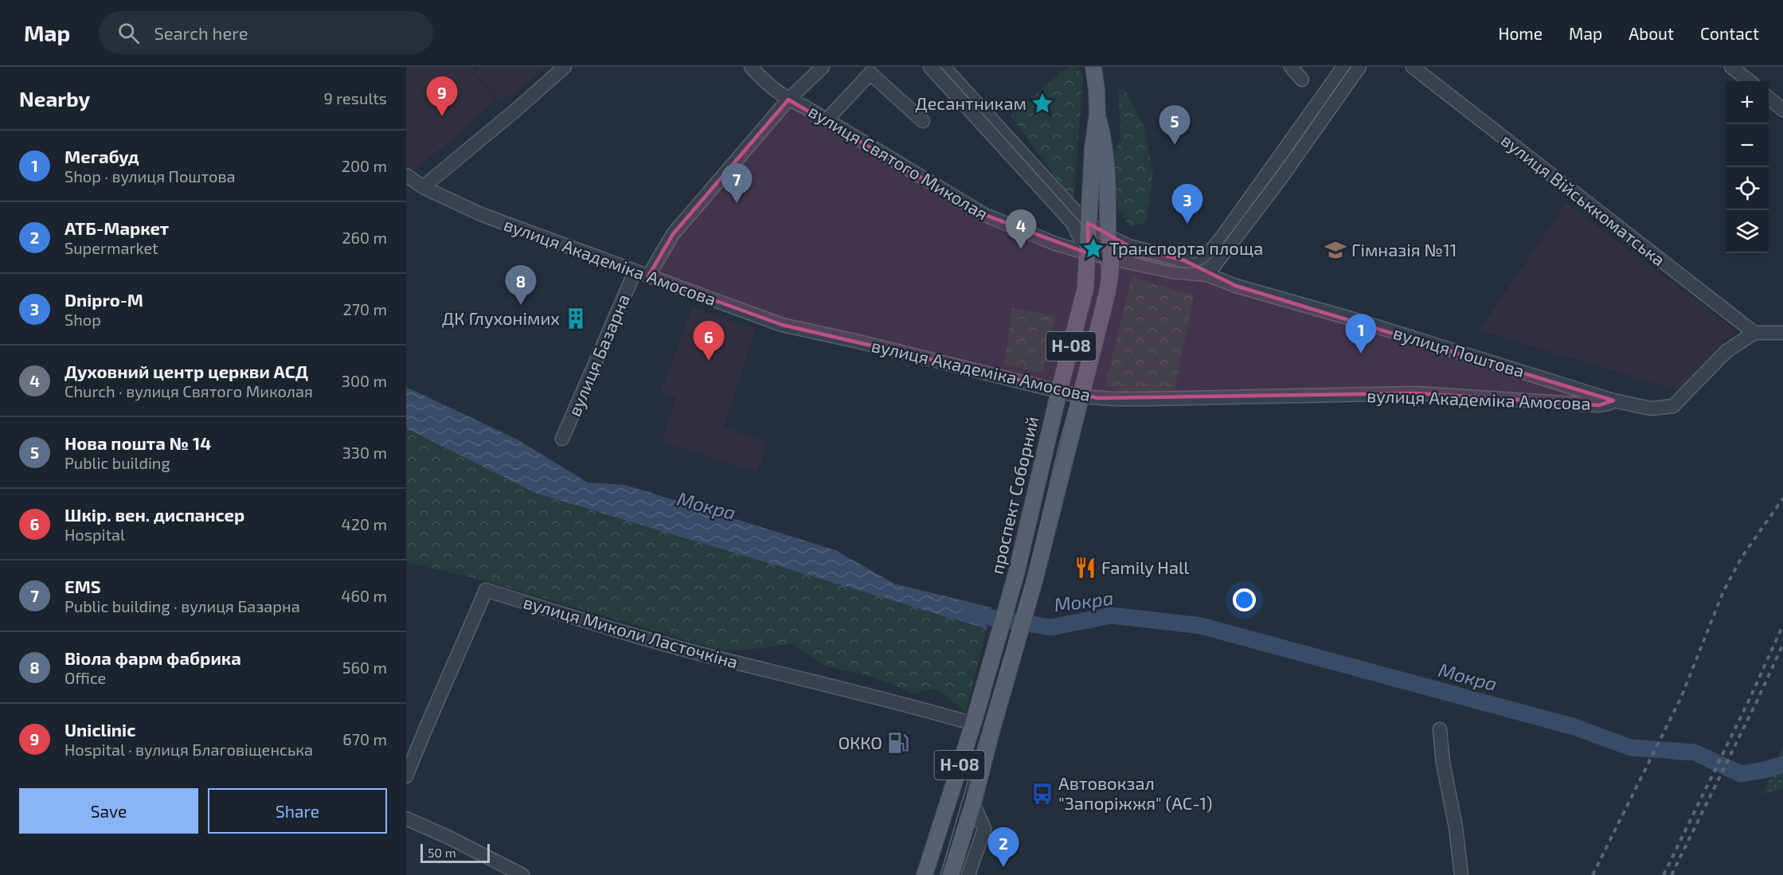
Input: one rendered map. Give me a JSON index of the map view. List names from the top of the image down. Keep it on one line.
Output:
{"streets":{"main road":["Н-08","проспект Соборний"],"street":["вулиця Святого Миколая","вулиця Військкоматська","вулиця Академіка Амосова","вулиця Поштова","вулиця Базарна","вулиця Миколи Ласточкіна"]},"crossings":[["вулиця Святого Миколая","вулиця Поштова"],["вулиця Святого Миколая","проспект Соборний"],["вулиця Військкоматська","вулиця Поштова"],["вулиця Академіка Амосова","вулиця Поштова"],["вулиця Академіка Амосова","вулиця Базарна"],["вулиця Академіка Амосова","проспект Соборний"],["вулиця Поштова","проспект Соборний"],["проспект Соборний","вулиця Миколи Ласточкіна"]],"water":["Мокра"],"places":{"place":["Десантникам","Транспорта площа"],"school or university":["Гімназія №11"],"building":["ДК Глухонімих"],"restaurant":["Family Hall"],"fuel station":["ОККО"],"bus stop":["Автовокзал \"Запоріжжя\" (АС-1)"]},"scale_bar":"50 m","page":{"header":"Map","search":"Search here","nav":["Home","Map","About","Contact"],"heading":["Nearby","9 results"],"pins":["9","5","7","3","4","8","1","6","2"],"map_buttons":["+","−"],"list":[{"mark":"1","name":"Мегабуд","note":"Shop · вулиця Поштова","value":"200 m"},{"mark":"2","name":"АТБ-Маркет","note":"Supermarket","value":"260 m"},{"mark":"3","name":"Dnipro-M","note":"Shop","value":"270 m"},{"mark":"4","name":"Духовний центр церкви АСД","note":"Church · вулиця Святого Миколая","value":"300 m"},{"mark":"5","name":"Нова пошта № 14","note":"Public building","value":"330 m"},{"mark":"6","name":"Шкір. вен. диспансер","note":"Hospital","value":"420 m"},{"mark":"7","name":"EMS","note":"Public building · вулиця Базарна","value":"460 m"},{"mark":"8","name":"Віола фарм фабрика","note":"Office","value":"560 m"},{"mark":"9","name":"Uniclinic","note":"Hospital · вулиця Благовіщенська","value":"670 m"}],"buttons":["Save","Share"],"scale":"50 m"}}
